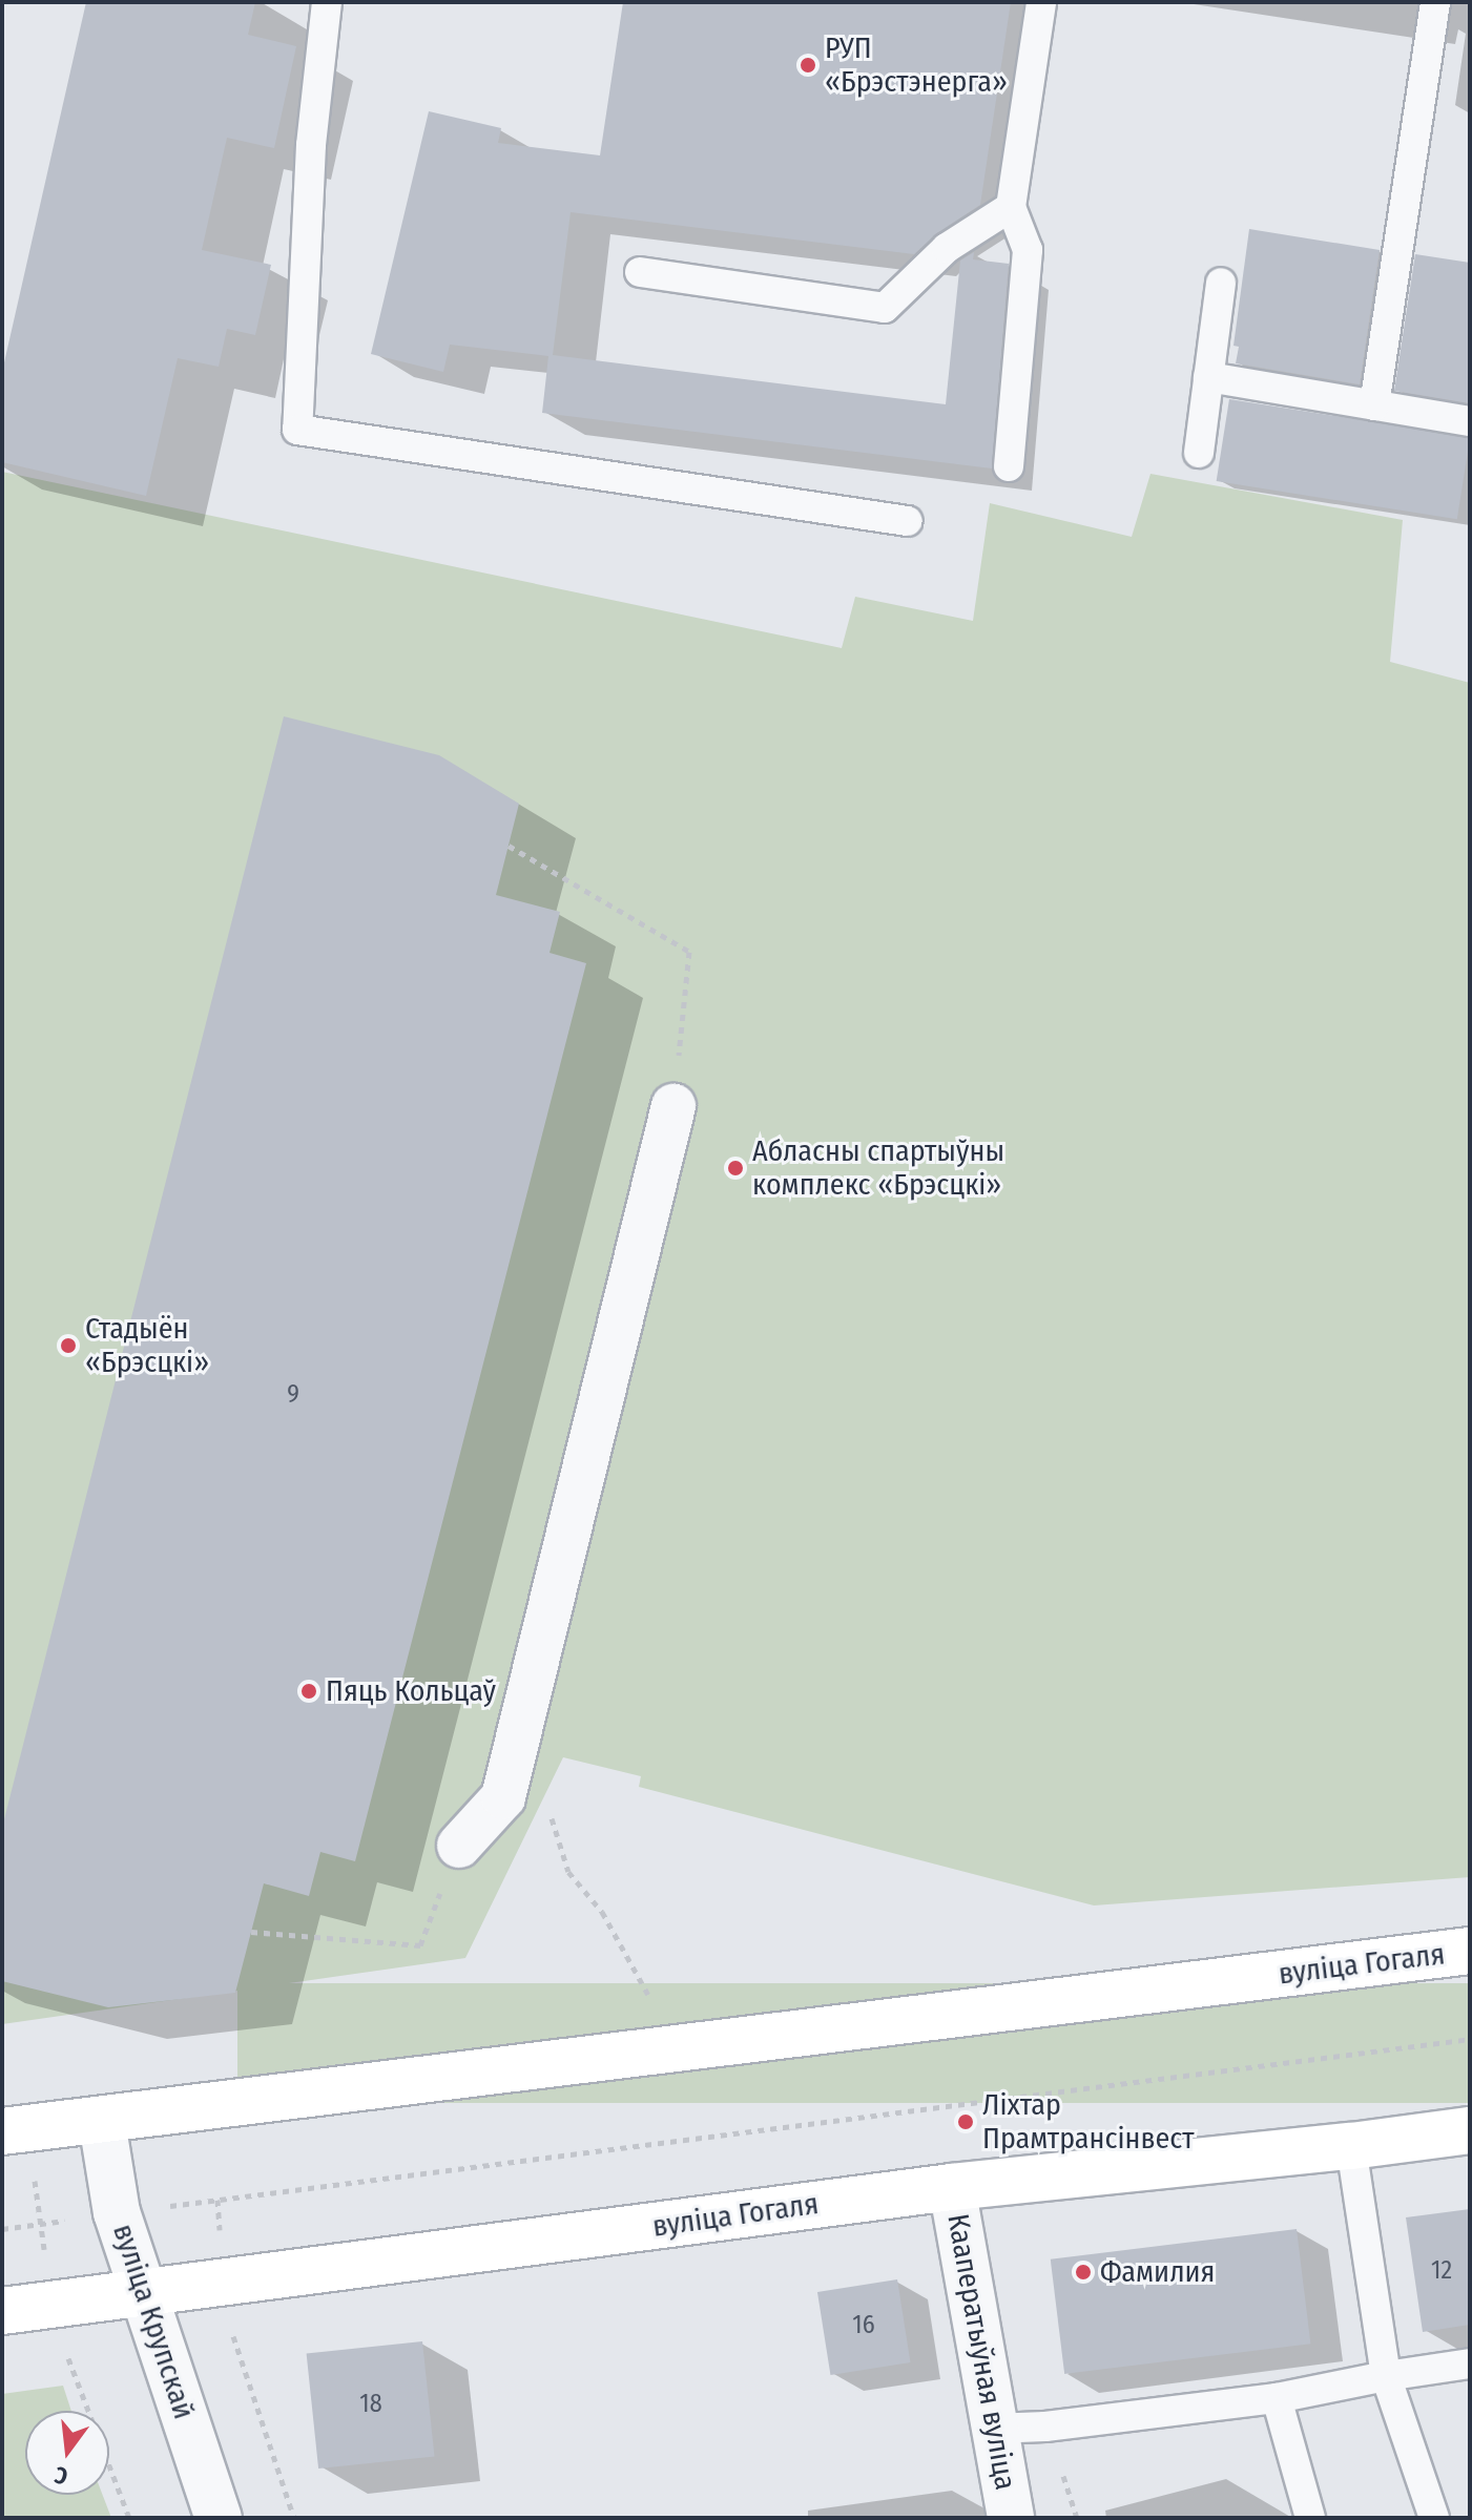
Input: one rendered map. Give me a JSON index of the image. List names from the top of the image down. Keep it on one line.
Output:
{"streets":{"main road":["вуліца Гогаля"],"street":["вуліца Крупскай","Кааператыўная вуліца"]},"crossings":[["вуліца Гогаля","вуліца Крупскай"],["вуліца Гогаля","Кааператыўная вуліца"]],"places":["РУП «Брэстэнерга»","Абласны спартыўны комплекс «Брэсцкі»","Стадыён «Брэсцкі»","Пяць Кольцаў","Ліхтар Прамтрансінвест","Фамилия"],"house_numbers":["9","12","16","18"],"north":"bottom"}
